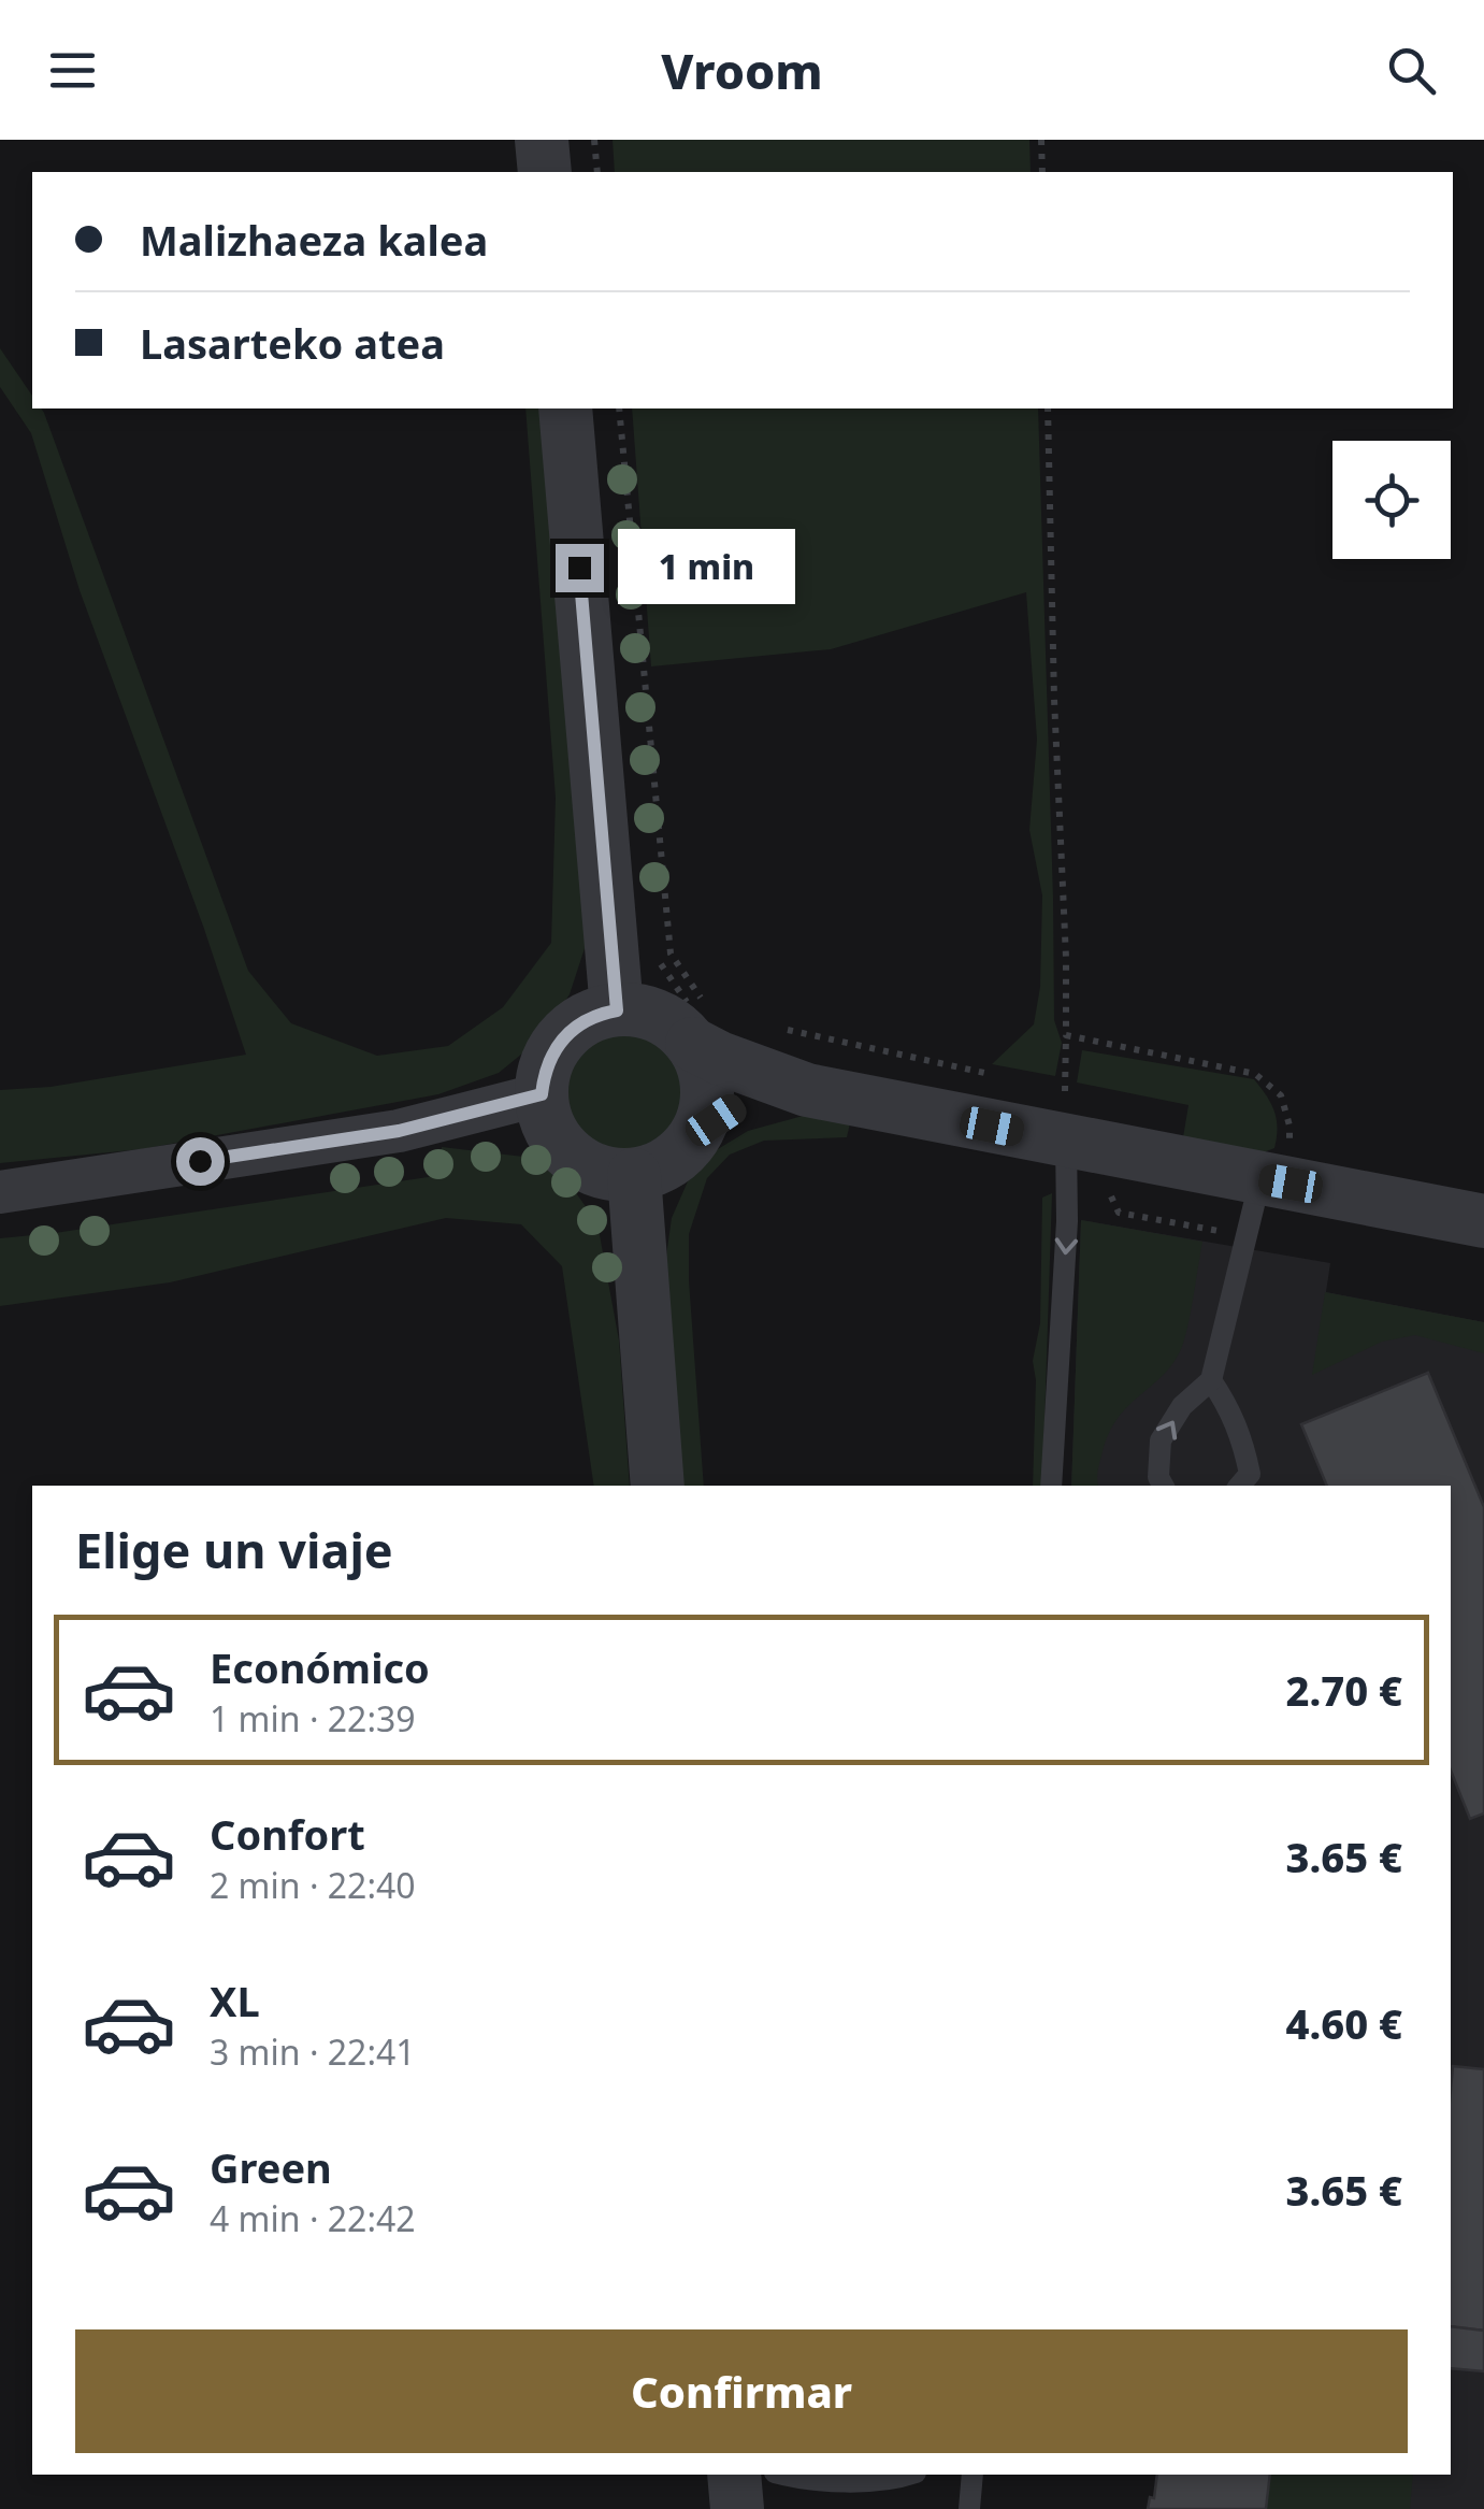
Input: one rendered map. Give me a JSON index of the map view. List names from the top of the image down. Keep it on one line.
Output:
{"page":{"header":"Vroom","banner":["Malizhaeza kalea","Lasarteko atea"],"bubble":"1 min","heading":"Elige un viaje","list":[{"name":"Económico","note":"1 min · 22:39","value":"2.70 €"},{"name":"Confort","note":"2 min · 22:40","value":"3.65 €"},{"name":"XL","note":"3 min · 22:41","value":"4.60 €"},{"name":"Green","note":"4 min · 22:42","value":"3.65 €"}],"buttons":"Confirmar"}}
